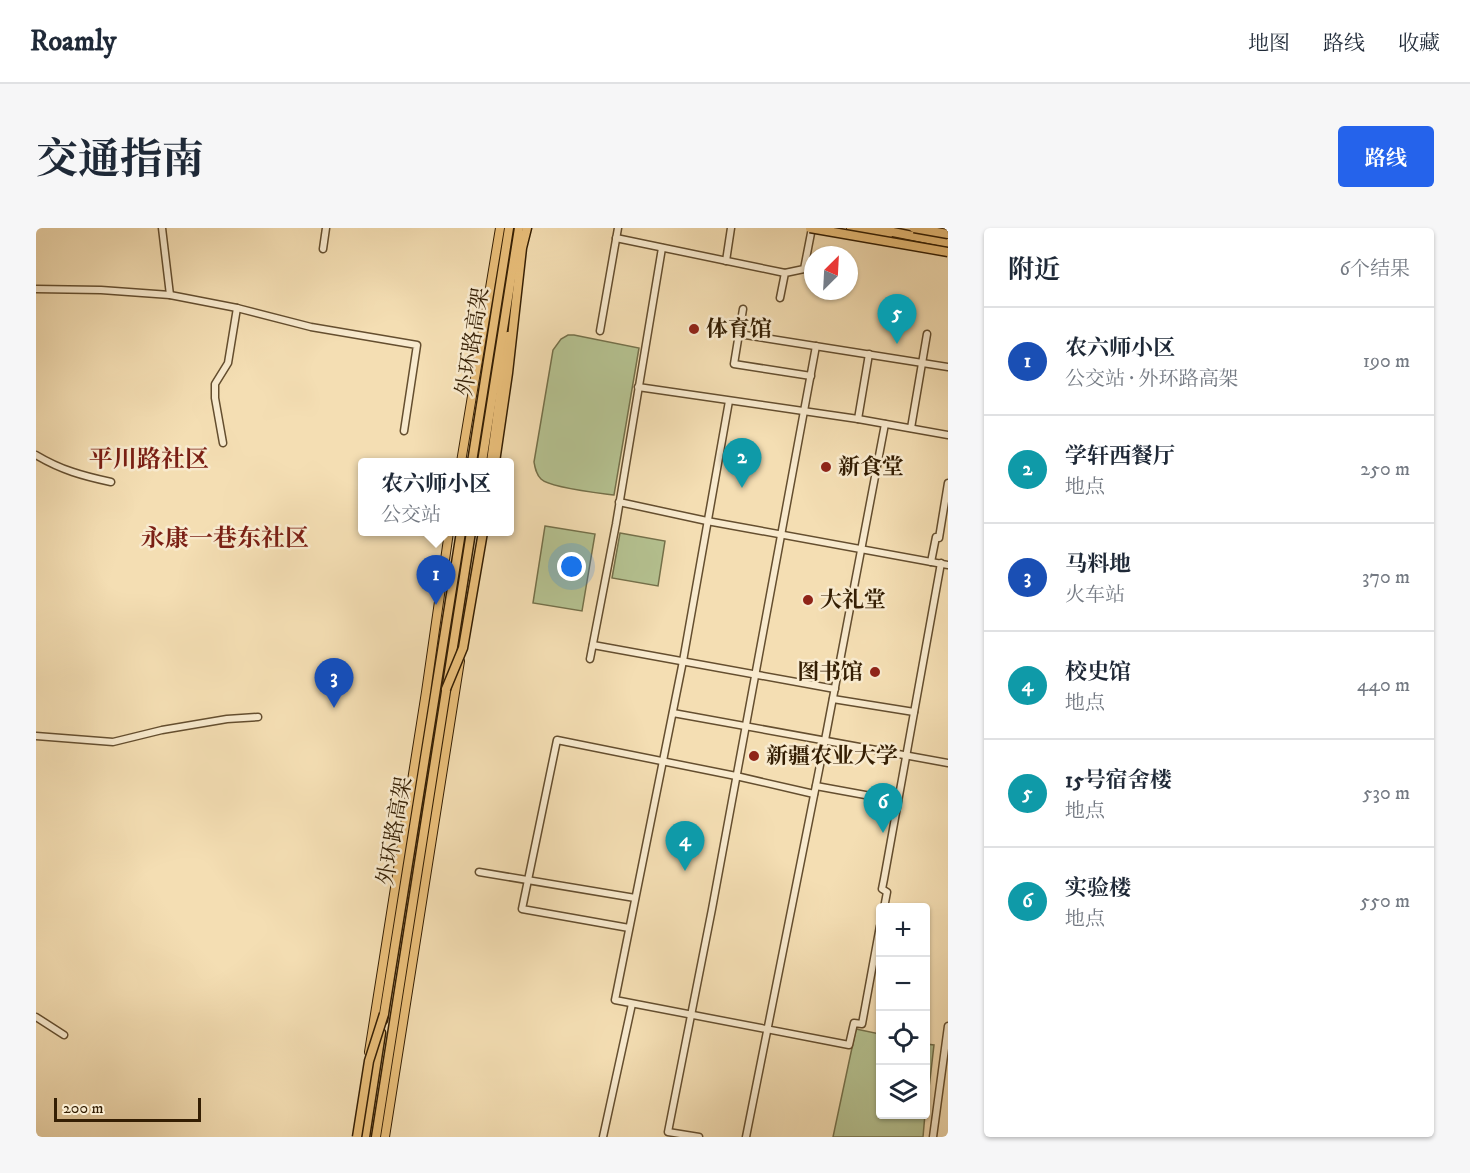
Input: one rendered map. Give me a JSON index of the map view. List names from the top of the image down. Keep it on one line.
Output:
{"streets":{"highway":["外环路高架"]},"districts":["平川路社区","永康一巷东社区"],"places":["体育馆","新食堂","大礼堂","图书馆","新疆农业大学"],"scale_bar":"200 m","north":"top right","page":{"header":"Roamly","nav":["地图","路线","收藏"],"title":"交通指南","buttons":"路线","heading":["附近","6个结果"],"pins":["5","2","1","3","6","4"],"list":[{"mark":"1","name":"农六师小区","note":"公交站 · 外环路高架","value":"190 m"},{"mark":"2","name":"学轩西餐厅","note":"地点","value":"250 m"},{"mark":"3","name":"马料地","note":"火车站","value":"370 m"},{"mark":"4","name":"校史馆","note":"地点","value":"440 m"},{"mark":"5","name":"15号宿舍楼","note":"地点","value":"530 m"},{"mark":"6","name":"实验楼","note":"地点","value":"550 m"}],"popup":["农六师小区","公交站"],"map_buttons":["+","−"],"scale":"200 m"}}
